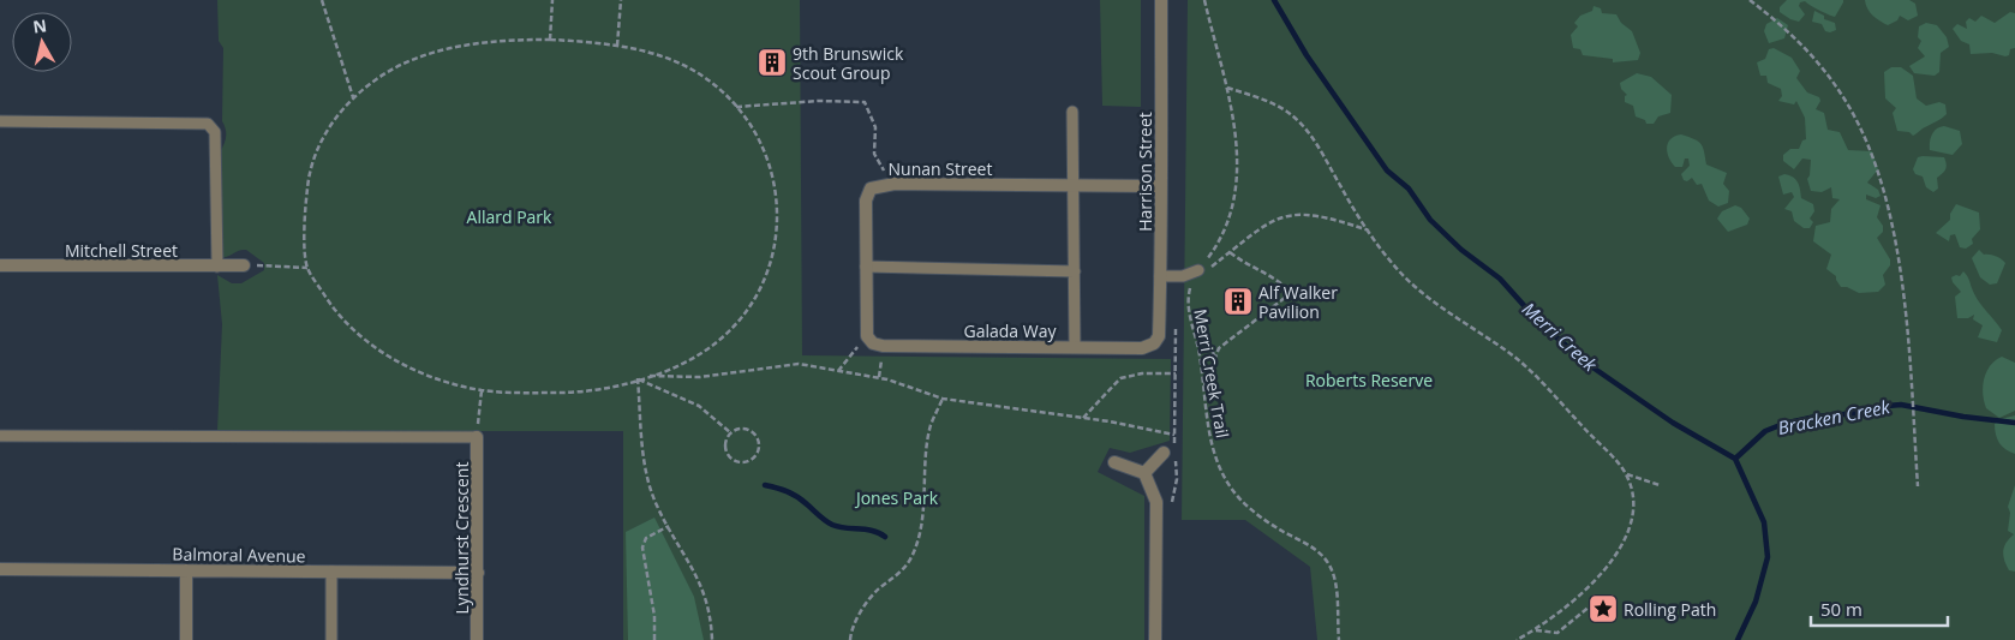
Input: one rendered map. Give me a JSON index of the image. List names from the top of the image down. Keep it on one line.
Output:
{"streets":{"street":["Nunan Street","Harrison Street","Mitchell Street","Galada Way","Lyndhurst Crescent","Balmoral Avenue"],"path":["Merri Creek Trail"]},"crossings":[["Nunan Street","Harrison Street"],["Nunan Street","Galada Way"],["Harrison Street","Galada Way"],["Lyndhurst Crescent","Balmoral Avenue"]],"water":["Merri Creek","Bracken Creek"],"parks":["Allard Park","Roberts Reserve","Jones Park"],"places":{"building":["9th Brunswick Scout Group","Alf Walker Pavilion"],"place":["Rolling Path"]},"scale_bar":"50 m","north":"top"}
